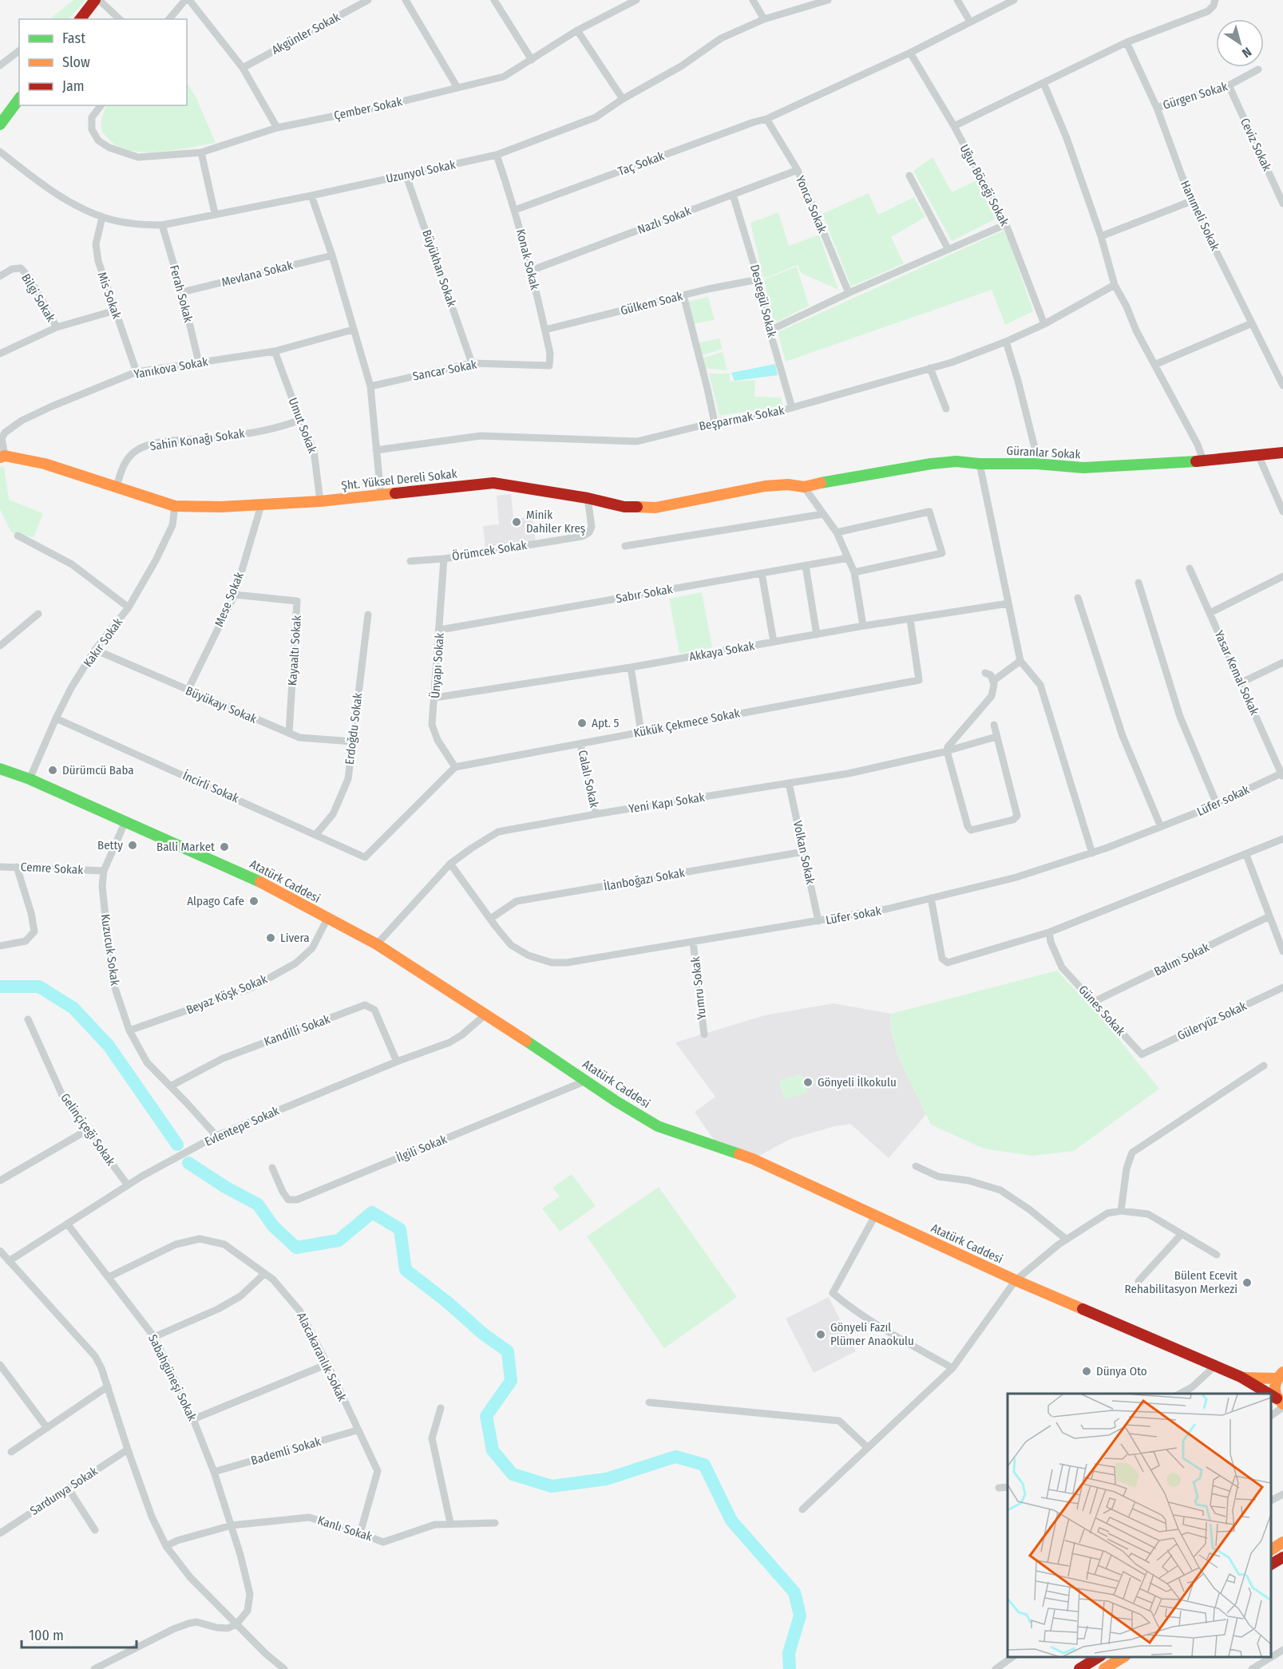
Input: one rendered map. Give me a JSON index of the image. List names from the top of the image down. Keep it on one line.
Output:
{"streets":{"main road":["Güranlar Sokak","Şht. Yüksel Dereli Sokak","Atatürk Caddesi"],"street":["Akgünler Sokak","Gürgen Sokak","Çember Sokak","Ceviz Sokak","Taç Sokak","Uzunyol Sokak","Uğur Böceği Sokak","Yonca Sokak","Hanımeli Sokak","Nazlı Sokak","Konak Sokak","Büyükhan Sokak","Mevlana Sokak","Ferah Sokak","Mis Sokak","Bilgi Sokak","Destegül Sokak","Gülkem Soak","Yanıkova Sokak","Sancar Sokak","Beşparmak Sokak","Umut Sokak","Sahin Konağı Sokak","Örümcek Sokak","Sabır Sokak","Mese Sokak","Kakır Sokak","Kayaaltı Sokak","Akkaya Sokak","Ünyapı Sokak","Yasar Kemal Sokak","Büyükayı Sokak","Kükük Çekmece Sokak","Erdoğdu Sokak","Calalı Sokak","İncirli Sokak","Lüfer sokak","Yeni Kapı Sokak","Volkan Sokak","Cemre Sokak","İlanboğazı Sokak","Kuzucuk Sokak","Balım Sokak","Yumru Sokak","Beyaz Köşk Sokak","Günes Sokak","Güleryüz Sokak","Kandilli Sokak","Evlentepe Sokak","Gelinçiçeği Sokak","İlgili Sokak","Alacakaranlık Sokak","Sabahgüneşi Sokak","Bademli Sokak","Sardunya Sokak","Kanlı Sokak"]},"crossings":[["Gürgen Sokak","Ceviz Sokak"],["Gürgen Sokak","Hanımeli Sokak"],["Taç Sokak","Uğur Böceği Sokak"],["Taç Sokak","Yonca Sokak"],["Taç Sokak","Konak Sokak"],["Uzunyol Sokak","Konak Sokak"],["Uzunyol Sokak","Büyükhan Sokak"],["Uzunyol Sokak","Ferah Sokak"],["Uzunyol Sokak","Mis Sokak"],["Uğur Böceği Sokak","Beşparmak Sokak"],["Yonca Sokak","Nazlı Sokak"],["Nazlı Sokak","Konak Sokak"],["Nazlı Sokak","Destegül Sokak"],["Konak Sokak","Gülkem Soak"],["Konak Sokak","Sancar Sokak"],["Büyükhan Sokak","Sancar Sokak"],["Mevlana Sokak","Ferah Sokak"],["Ferah Sokak","Yanıkova Sokak"],["Mis Sokak","Yanıkova Sokak"],["Destegül Sokak","Gülkem Soak"],["Destegül Sokak","Beşparmak Sokak"],["Yanıkova Sokak","Umut Sokak"],["Yanıkova Sokak","Şht. Yüksel Dereli Sokak"],["Umut Sokak","Sahin Konağı Sokak"],["Umut Sokak","Şht. Yüksel Dereli Sokak"],["Sahin Konağı Sokak","Şht. Yüksel Dereli Sokak"],["Güranlar Sokak","Şht. Yüksel Dereli Sokak"],["Şht. Yüksel Dereli Sokak","Örümcek Sokak"],["Şht. Yüksel Dereli Sokak","Mese Sokak"],["Şht. Yüksel Dereli Sokak","Kakır Sokak"],["Örümcek Sokak","Ünyapı Sokak"],["Sabır Sokak","Ünyapı Sokak"],["Mese Sokak","Kayaaltı Sokak"],["Mese Sokak","Büyükayı Sokak"],["Kakır Sokak","Büyükayı Sokak"],["Kakır Sokak","İncirli Sokak"],["Kakır Sokak","Atatürk Caddesi"],["Kayaaltı Sokak","Büyükayı Sokak"],["Akkaya Sokak","Ünyapı Sokak"],["Akkaya Sokak","Kükük Çekmece Sokak"],["Ünyapı Sokak","Kükük Çekmece Sokak"],["Ünyapı Sokak","İncirli Sokak"],["Yasar Kemal Sokak","Lüfer sokak"],["Büyükayı Sokak","Erdoğdu Sokak"],["Kükük Çekmece Sokak","Calalı Sokak"],["Kükük Çekmece Sokak","İncirli Sokak"],["Erdoğdu Sokak","İncirli Sokak"],["Calalı Sokak","Yeni Kapı Sokak"],["Lüfer sokak","Yeni Kapı Sokak"],["Lüfer sokak","Volkan Sokak"],["Lüfer sokak","İlanboğazı Sokak"],["Lüfer sokak","Yumru Sokak"],["Yeni Kapı Sokak","Volkan Sokak"],["Yeni Kapı Sokak","Atatürk Caddesi"],["Volkan Sokak","İlanboğazı Sokak"],["Cemre Sokak","Kuzucuk Sokak"],["Atatürk Caddesi","Kuzucuk Sokak"],["Atatürk Caddesi","Beyaz Köşk Sokak"],["Atatürk Caddesi","Evlentepe Sokak"],["Atatürk Caddesi","İlgili Sokak"],["Kuzucuk Sokak","Beyaz Köşk Sokak"],["Kuzucuk Sokak","Kandilli Sokak"],["Kuzucuk Sokak","Evlentepe Sokak"],["Balım Sokak","Günes Sokak"],["Günes Sokak","Güleryüz Sokak"],["Kandilli Sokak","Evlentepe Sokak"],["Evlentepe Sokak","Gelinçiçeği Sokak"],["Evlentepe Sokak","Sabahgüneşi Sokak"],["Alacakaranlık Sokak","Sabahgüneşi Sokak"],["Alacakaranlık Sokak","Bademli Sokak"],["Alacakaranlık Sokak","Kanlı Sokak"],["Sabahgüneşi Sokak","Bademli Sokak"],["Sabahgüneşi Sokak","Kanlı Sokak"]],"places":["Minik Dahiler Kreş","Apt. 5","Dürümcü Baba","Betty","Balli Market","Alpago Cafe","Livera","Gönyeli İlkokulu","Bülent Ecevit Rehabilitasyon Merkezi","Gönyeli Fazıl Plümer Anaokulu","Dünya Oto"],"legend":["Fast","Slow","Jam"],"scale_bar":"100 m","north":"bottom right"}
